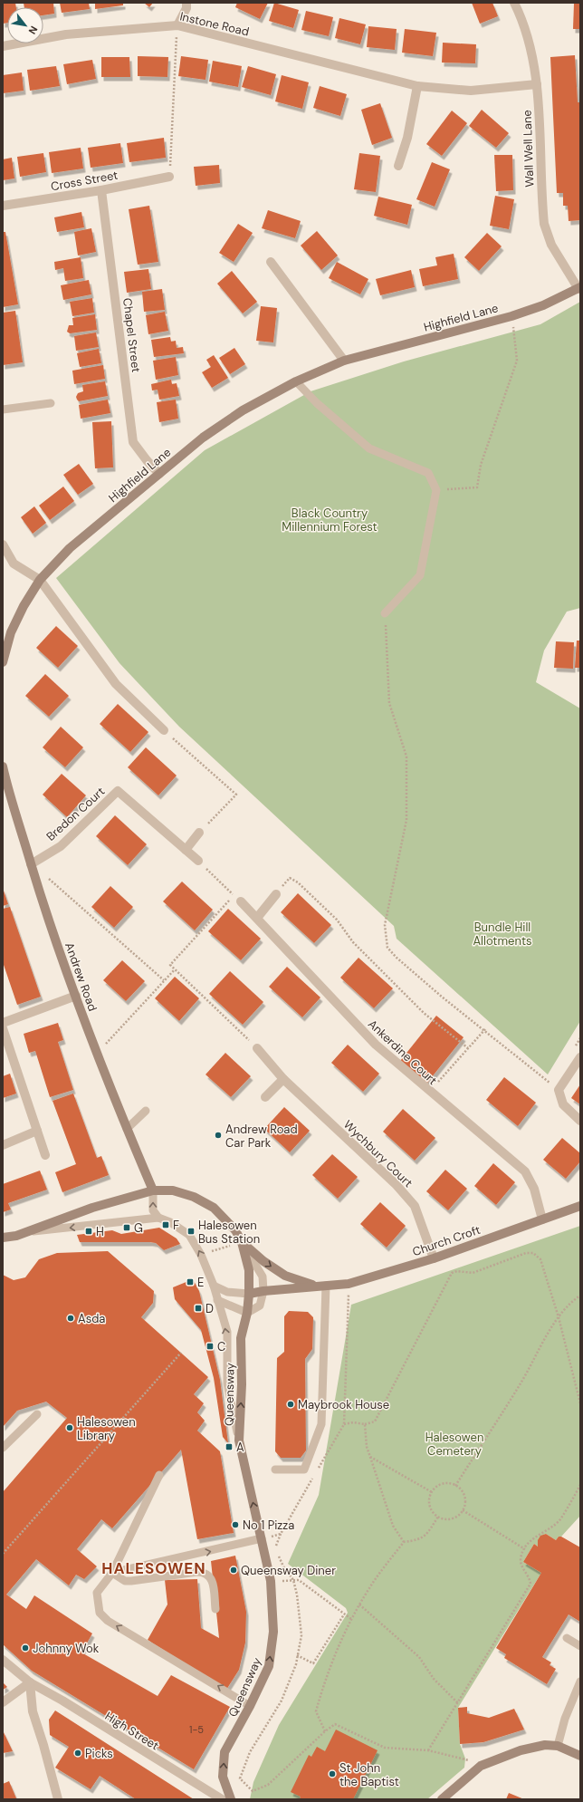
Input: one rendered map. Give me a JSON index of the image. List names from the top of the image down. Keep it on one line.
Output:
{"streets":{"street":["Instone Road","Wall Well Lane","Cross Street","Highfield Lane","Chapel Street","Bredon Court","Andrew Road","Ankerdine Court","Wychbury Court","Church Croft","Queensway","High Street"]},"crossings":[["Instone Road","Wall Well Lane"],["Wall Well Lane","Highfield Lane"],["Cross Street","Chapel Street"],["Highfield Lane","Chapel Street"],["Bredon Court","Andrew Road"],["Andrew Road","Queensway"],["Ankerdine Court","Church Croft"],["Wychbury Court","Church Croft"],["Church Croft","Queensway"]],"one_way":["Queensway"],"districts":["HALESOWEN"],"parks":["Black Country Millennium Forest","Bundle Hill Allotments","Halesowen Cemetery"],"places":{"other":["Andrew Road Car Park","Asda","Maybrook House","Halesowen Library","No 1 Pizza","Queensway Diner","Johnny Wok","Picks","St John the Baptist"],"transit":["F","G","H","Halesowen Bus Station","E","D","C","A"]},"house_numbers":["1-5"],"north":"bottom right"}
